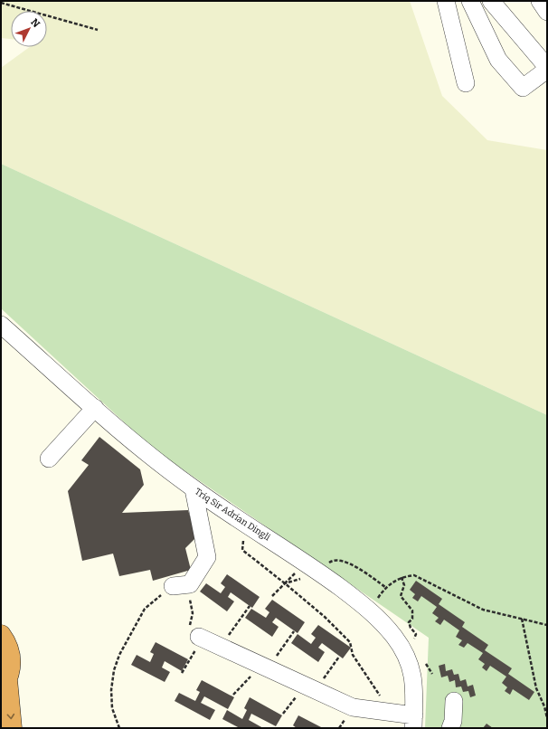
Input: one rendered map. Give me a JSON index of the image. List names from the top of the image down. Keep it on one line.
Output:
{"streets":{"street":["Triq Sir Adrian Dingli"]},"north":"top right"}
